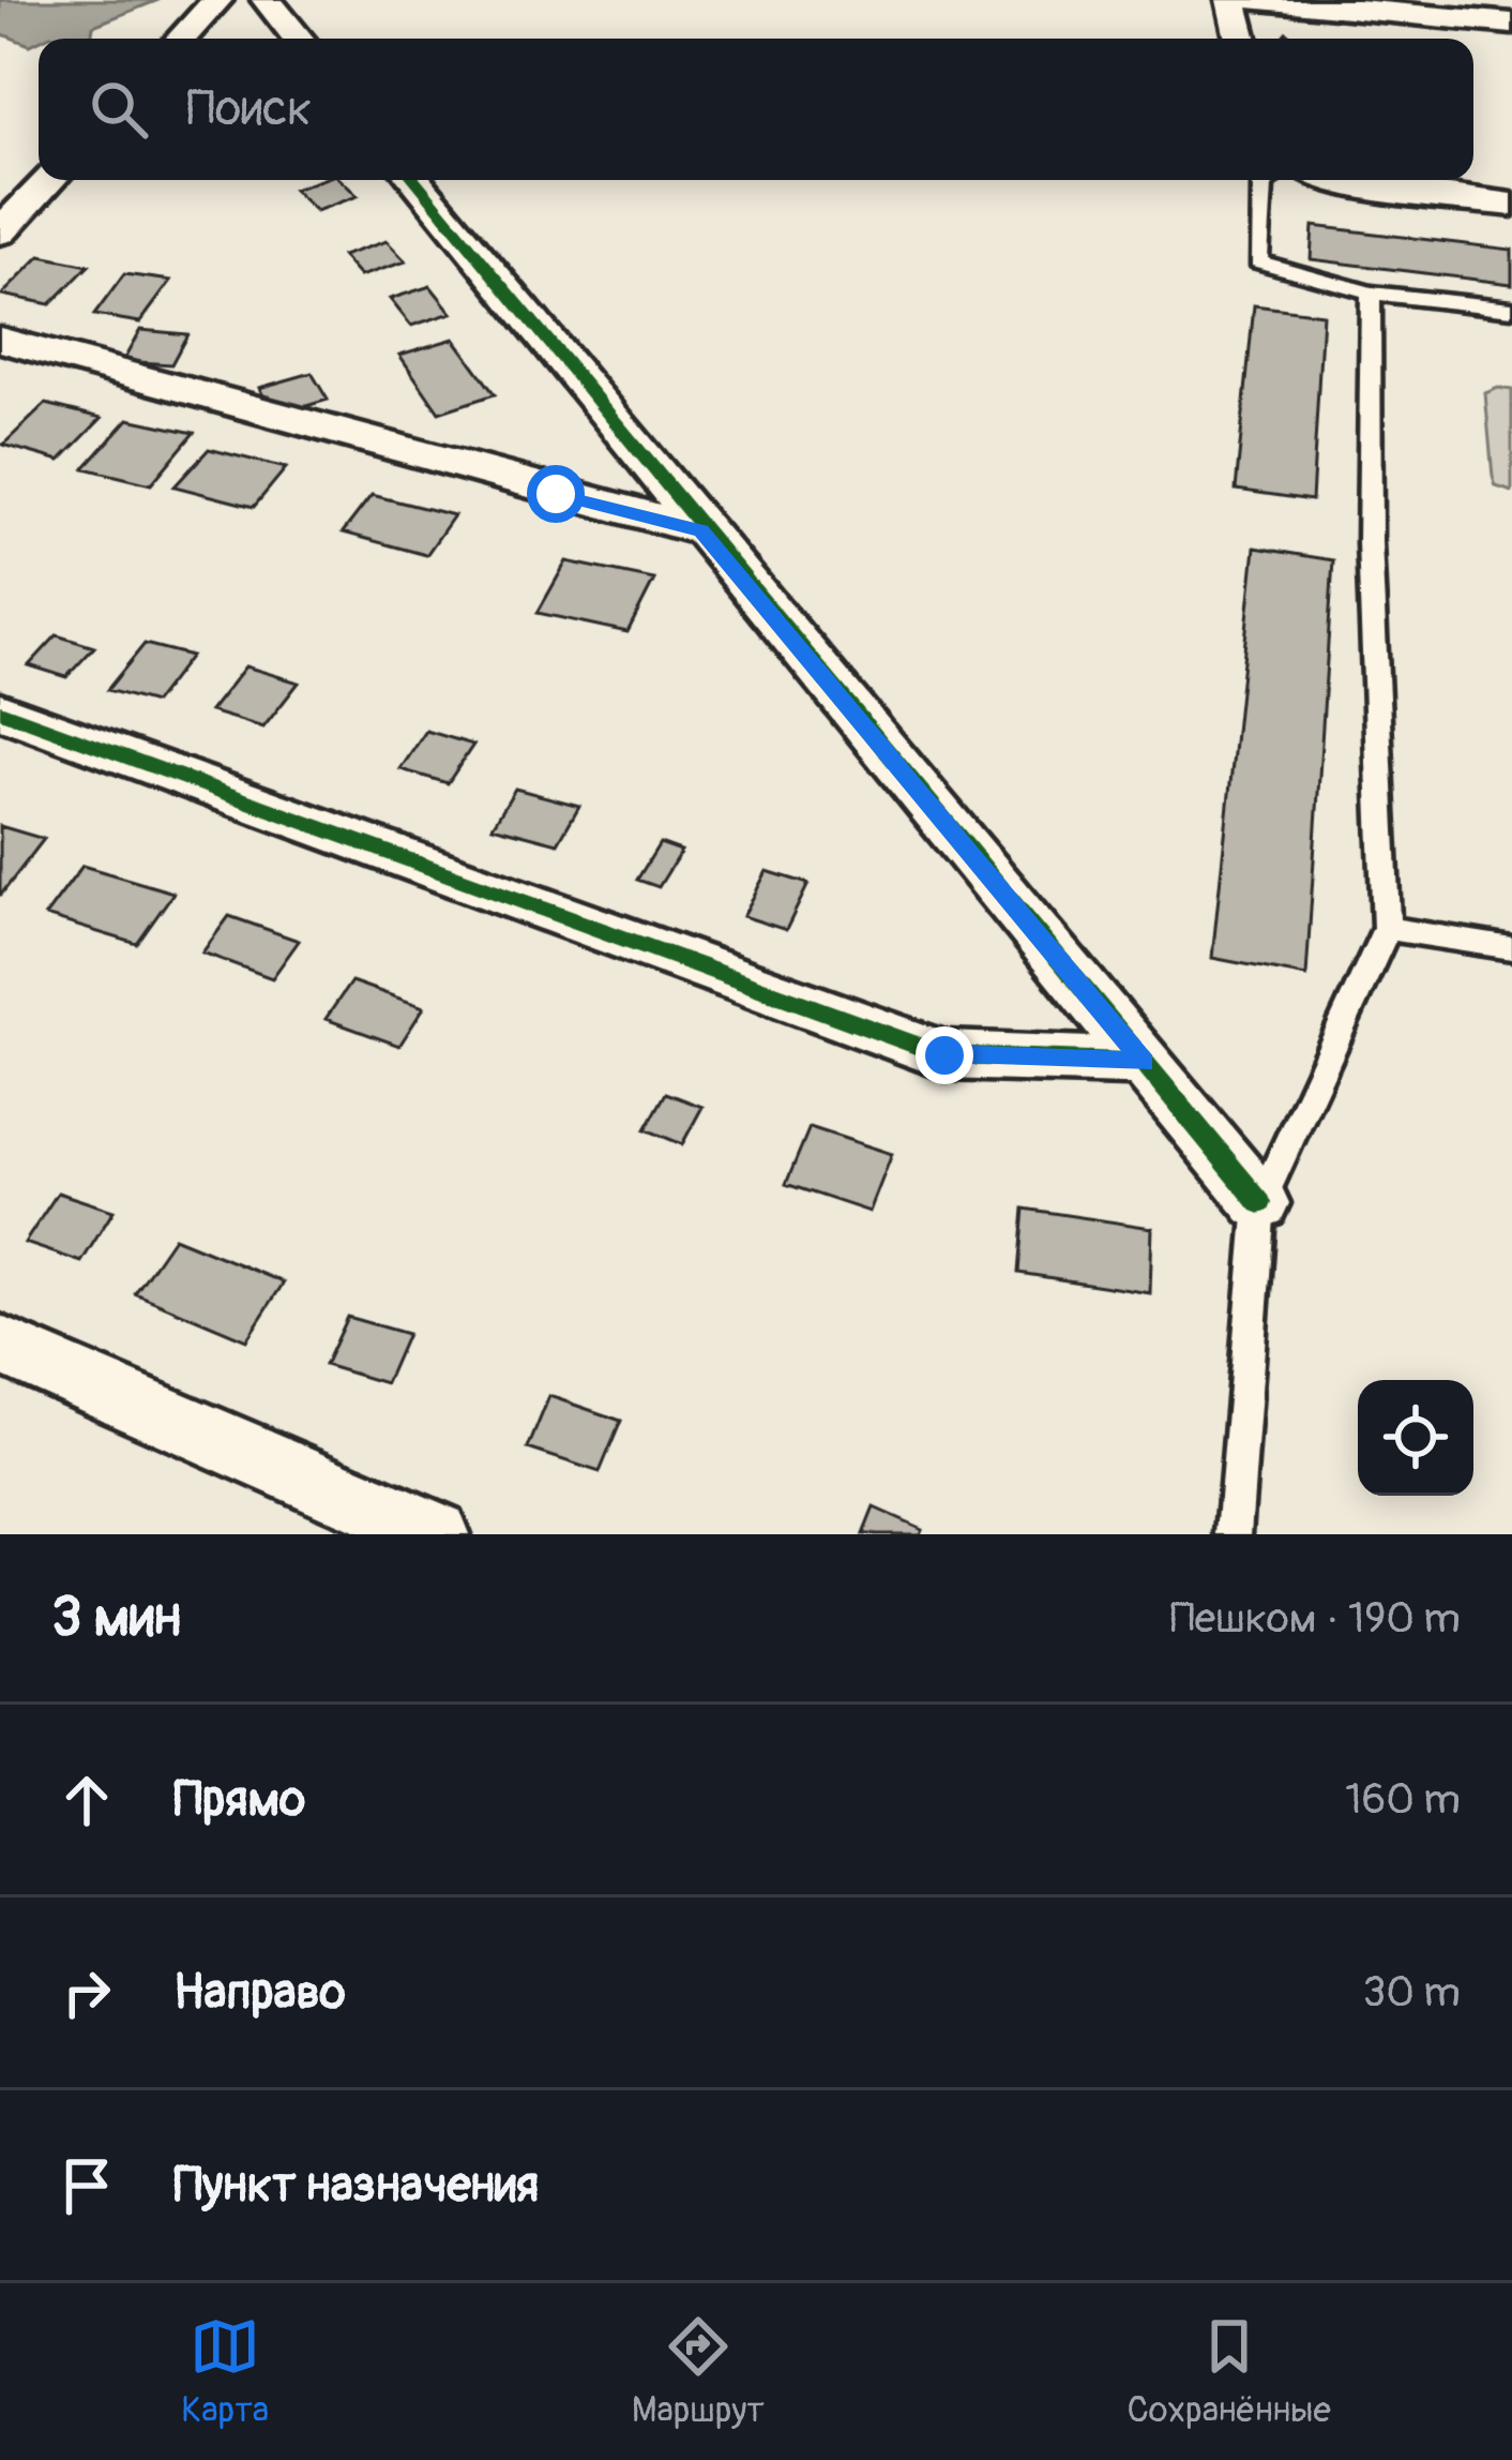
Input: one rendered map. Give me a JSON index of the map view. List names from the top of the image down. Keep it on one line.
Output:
{"page":{"search":"Поиск","heading":["3 мин","Пешком · 190 m"],"list":[["Прямо","160 m"],["Направо","30 m"],"Пункт назначения"],"nav":["Карта","Маршрут","Сохранённые"]}}
